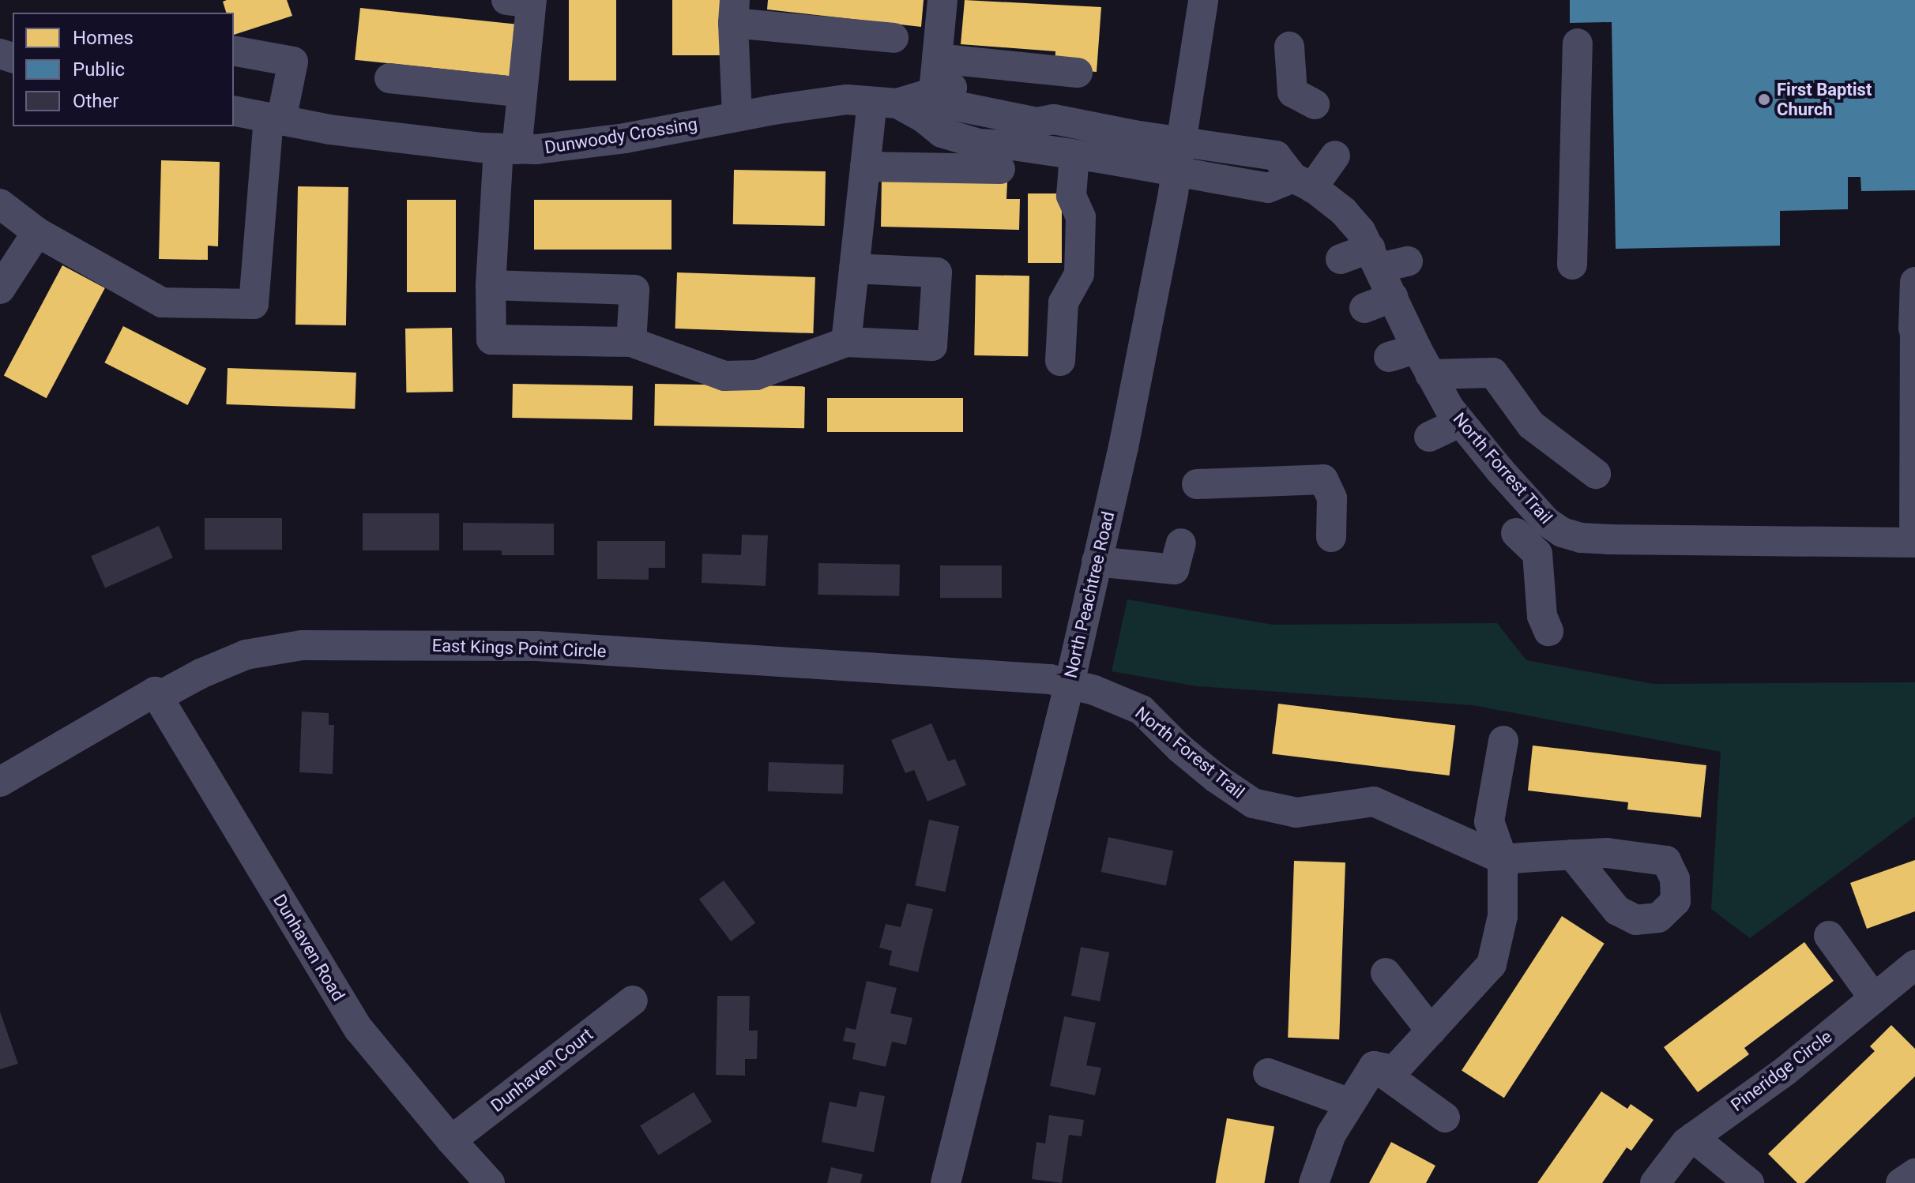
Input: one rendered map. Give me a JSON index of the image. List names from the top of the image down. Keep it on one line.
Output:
{"streets":{"street":["Dunwoody Crossing","North Forrest Trail","North Peachtree Road","East Kings Point Circle","North Forest Trail","Dunhaven Road","Dunhaven Court","Pineridge Circle"]},"crossings":[["Dunwoody Crossing","North Forrest Trail"],["Dunwoody Crossing","North Peachtree Road"],["North Forrest Trail","North Peachtree Road"],["North Peachtree Road","East Kings Point Circle"],["North Peachtree Road","North Forest Trail"],["East Kings Point Circle","North Forest Trail"],["East Kings Point Circle","Dunhaven Road"],["Dunhaven Road","Dunhaven Court"]],"places":["First Baptist Church"],"legend":["Homes","Public","Other"]}
